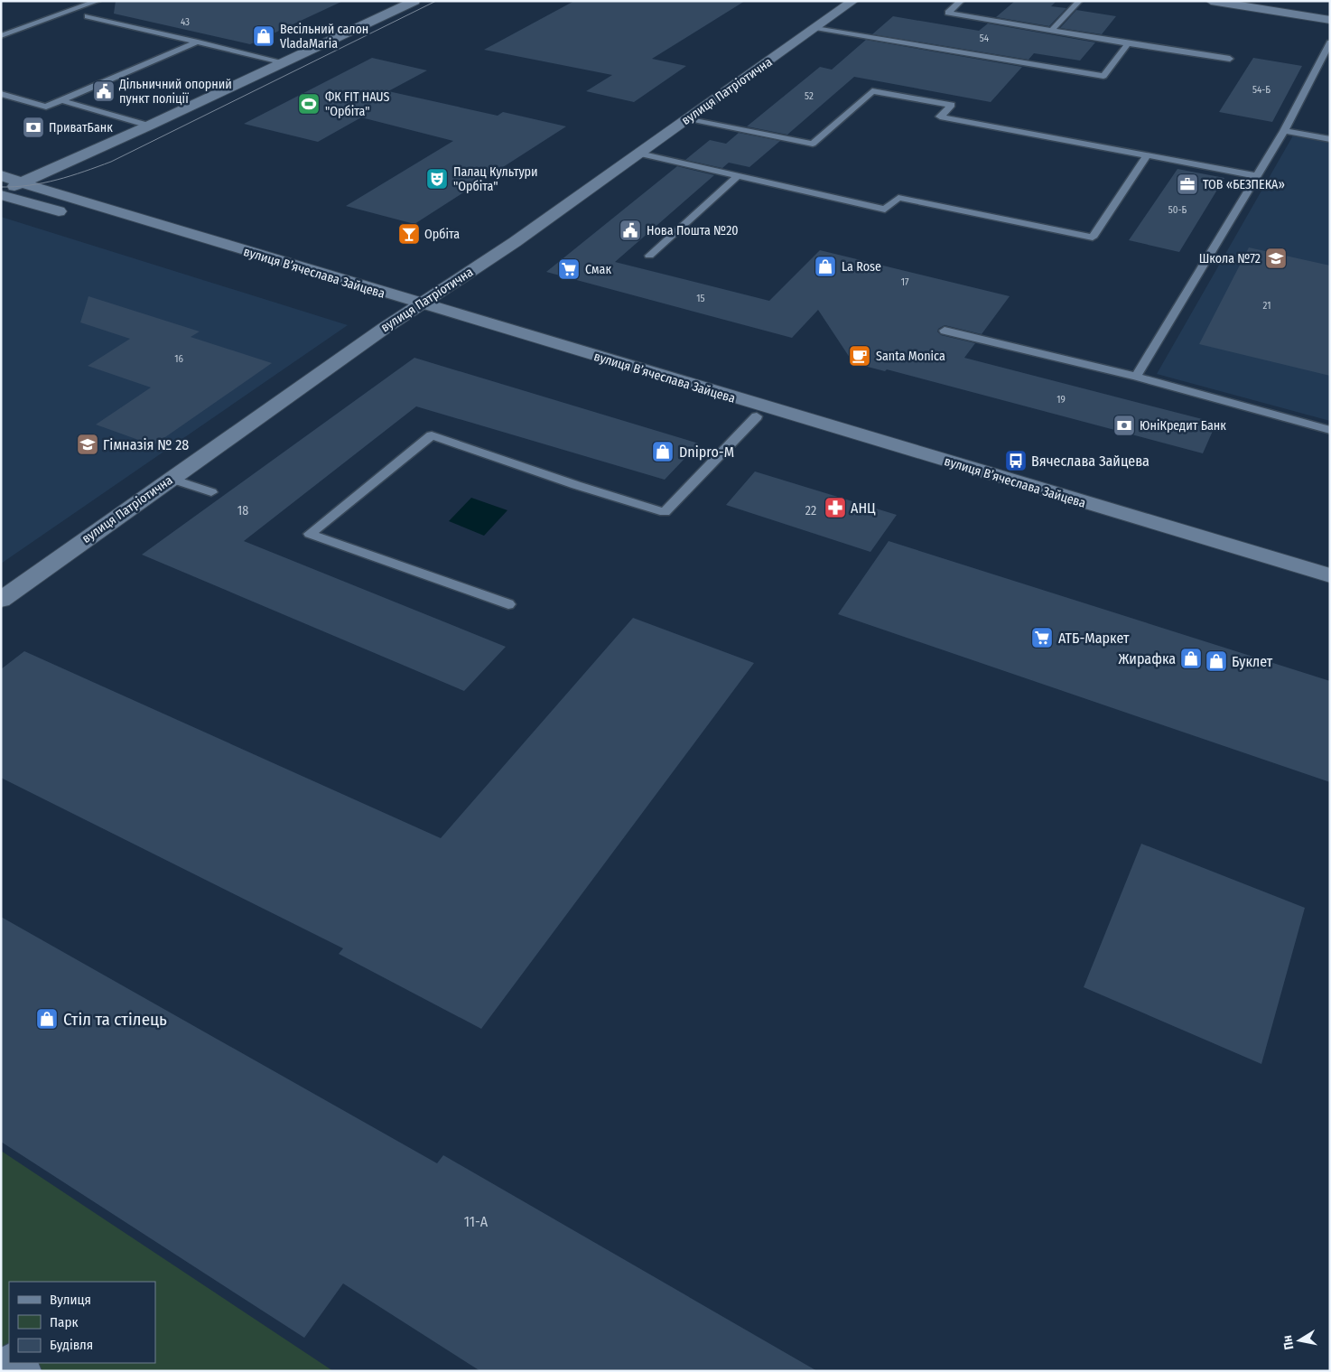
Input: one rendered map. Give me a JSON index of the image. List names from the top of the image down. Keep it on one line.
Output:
{"streets":{"main road":["вулиця Патріотична","вулиця Вʼячеслава Зайцева"]},"crossings":[["вулиця Патріотична","вулиця Вʼячеслава Зайцева"]],"places":{"shop":["Весільний салон VladaMaria","La Rose","Dnipro-M","Жирафка","Буклет","Стіл та стілець"],"public building":["Дільничний опорний пункт поліції","Нова Пошта №20"],"sports":["ФК FIT HAUS \"Орбіта\""],"bank":["ПриватБанк","ЮніКредит Банк"],"theatre":["Палац Культури \"Орбіта\""],"office":["ТОВ «БЕЗПЕКА»"],"bar":["Орбіта"],"school or university":["Школа №72","Гімназія № 28"],"supermarket":["Смак","АТБ-Маркет"],"cafe":["Santa Monica"],"bus stop":["Вячеслава Зайцева"],"pharmacy":["АНЦ"]},"house_numbers":["43","54","54-Б","52","50-Б","17","15","21","16","19","18","22","11-А"],"legend":["Вулиця","Парк","Будівля"],"north":"left"}
